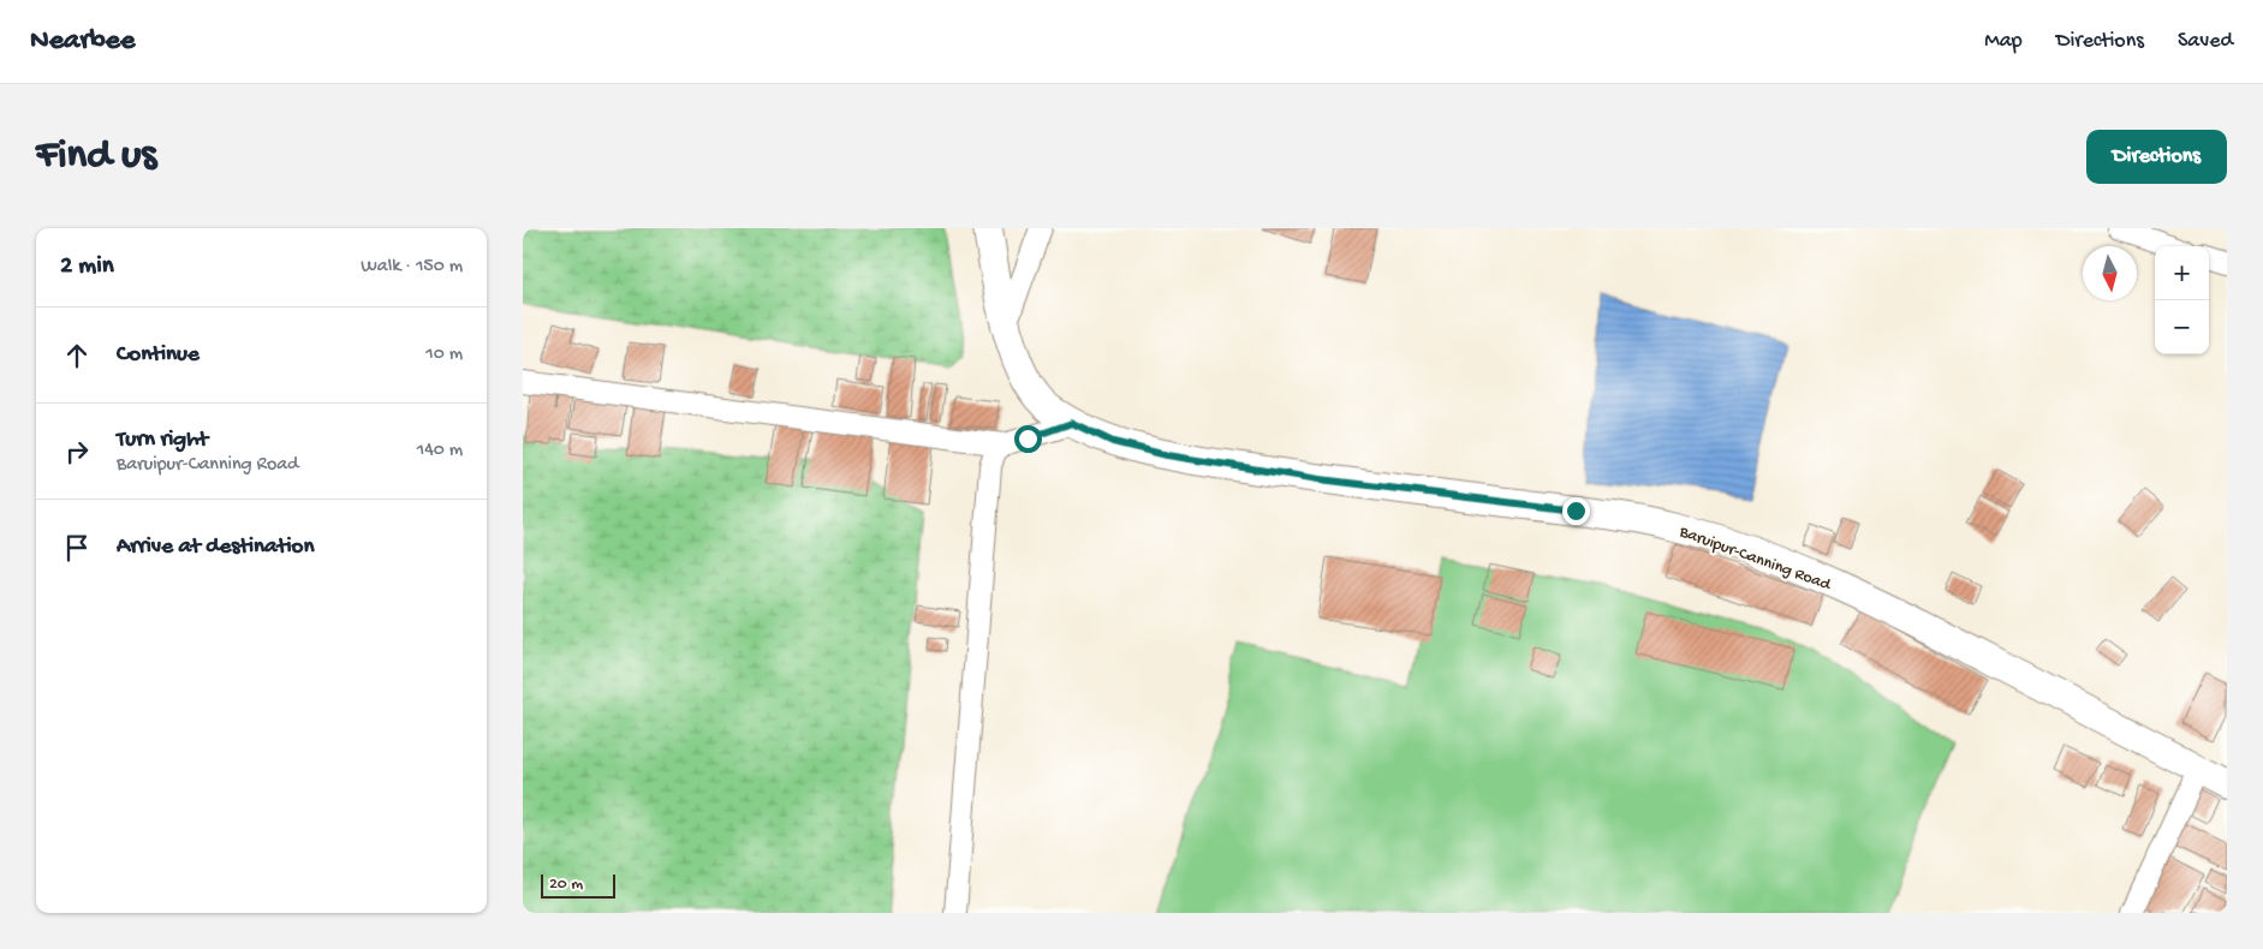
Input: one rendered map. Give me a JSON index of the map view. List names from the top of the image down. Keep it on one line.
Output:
{"streets":{"main road":["Baruipur-Canning Road"]},"scale_bar":"20 m","north":"bottom","page":{"header":"Nearbee","nav":["Map","Directions","Saved"],"buttons":"Directions","title":"Find us","heading":["2 min","Walk · 150 m"],"map_buttons":["+","−"],"list":[["Continue","10 m"],["Turn right","Baruipur-Canning Road","140 m"],"Arrive at destination"],"scale":"20 m"}}
